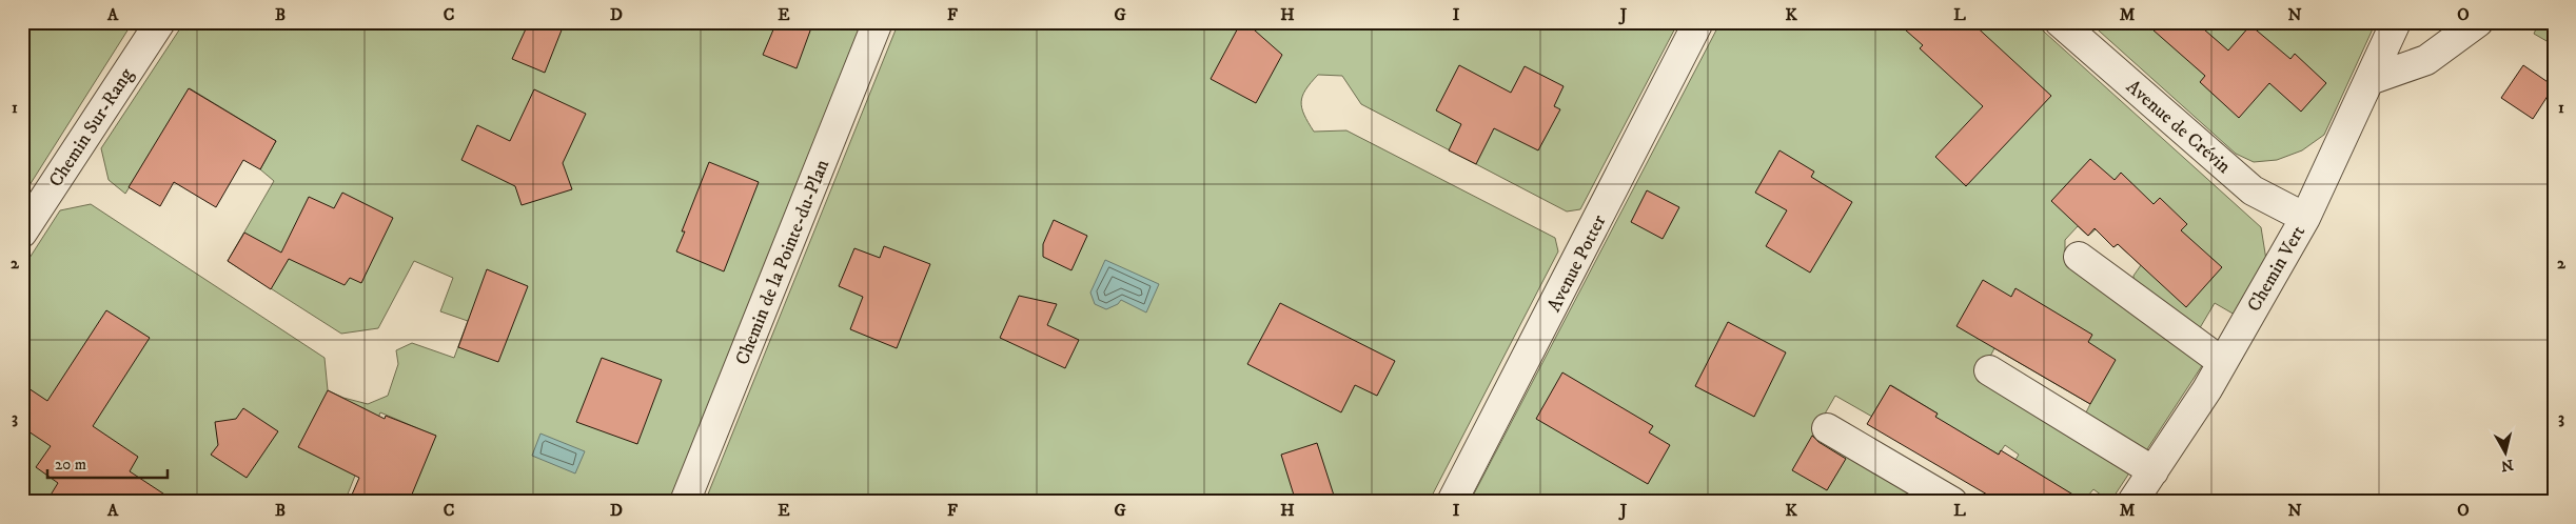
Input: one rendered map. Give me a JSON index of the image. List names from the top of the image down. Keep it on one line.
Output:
{"streets":{"street":["Avenue de Crévin","Chemin Sur-Rang","Chemin de la Pointe-du-Plan","Avenue Potter","Chemin Vert"]},"crossings":[["Avenue de Crévin","Chemin Vert"]],"scale_bar":"20 m","north":"bottom","grid":{"columns":["A","B","C","D","E","F","G","H","I","J","K","L","M","N","O"],"rows":["1","2","3"]}}
